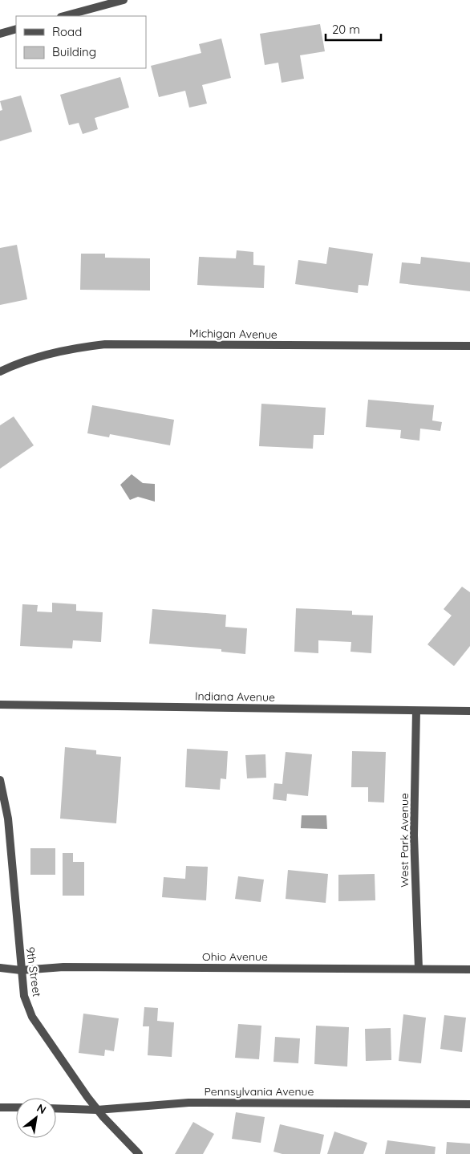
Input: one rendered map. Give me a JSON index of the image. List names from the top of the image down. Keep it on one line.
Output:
{"streets":{"street":["Michigan Avenue","Indiana Avenue","West Park Avenue","Ohio Avenue","9th Street","Pennsylvania Avenue"]},"crossings":[["Indiana Avenue","West Park Avenue"],["West Park Avenue","Ohio Avenue"],["Ohio Avenue","9th Street"],["9th Street","Pennsylvania Avenue"]],"legend":["Road","Building"],"scale_bar":"20 m","north":"top right"}
